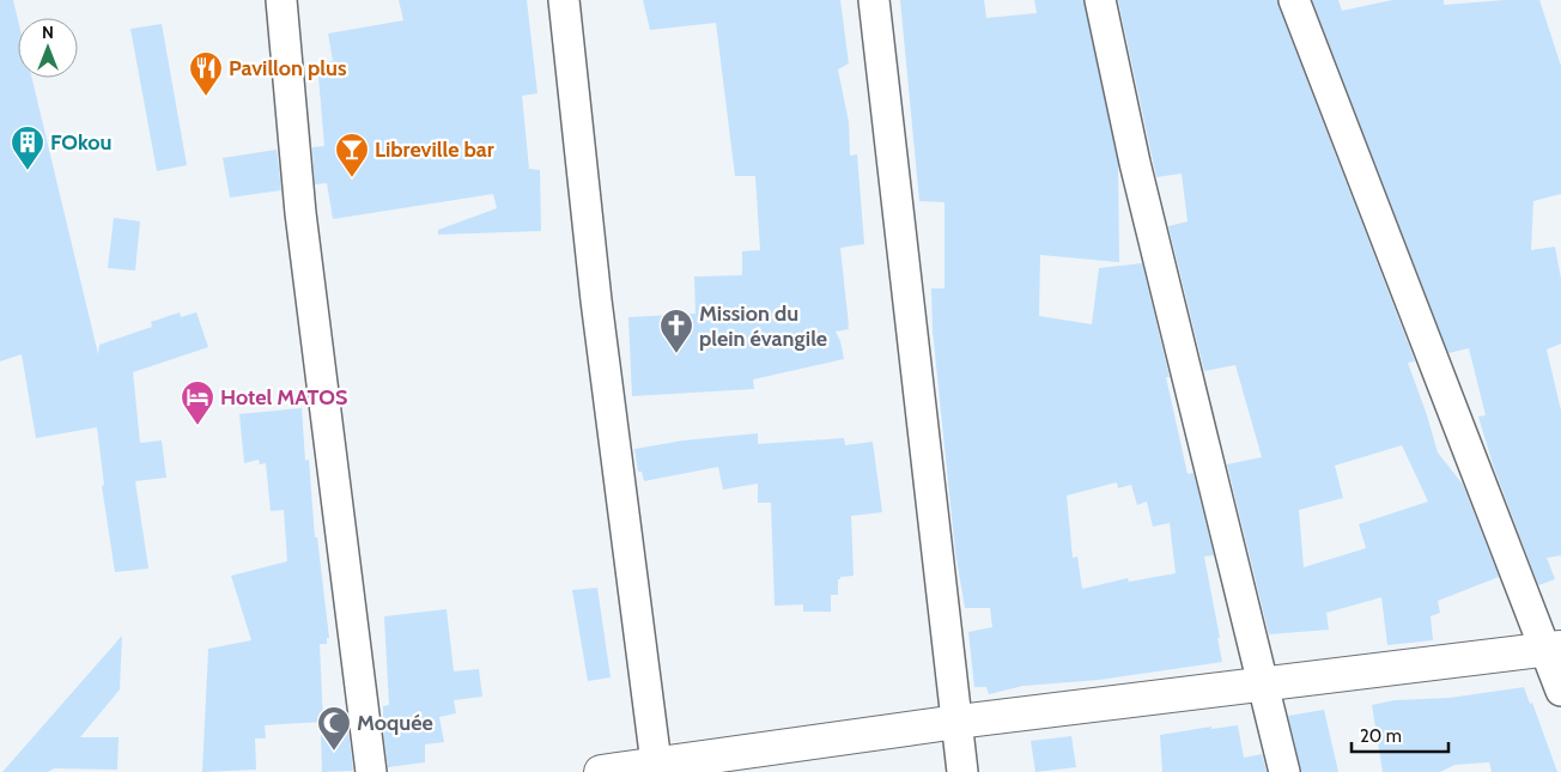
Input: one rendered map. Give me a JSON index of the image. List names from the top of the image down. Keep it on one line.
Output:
{"places":{"restaurant":["Pavillon plus"],"building":["FOkou"],"bar":["Libreville bar"],"church":["Mission du plein évangile"],"hotel":["Hotel MATOS"],"mosque":["Moquée"]},"scale_bar":"20 m","north":"top"}
